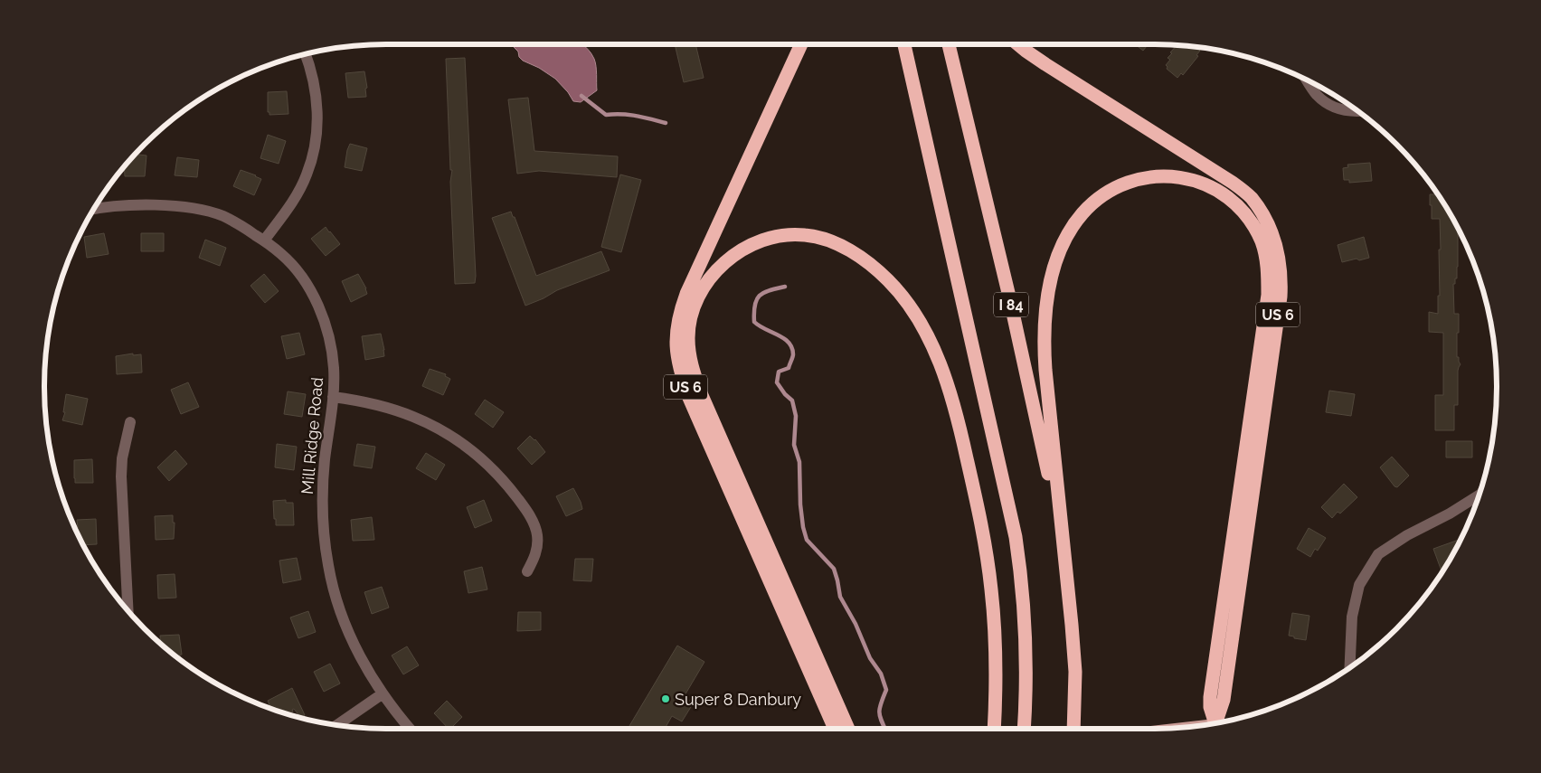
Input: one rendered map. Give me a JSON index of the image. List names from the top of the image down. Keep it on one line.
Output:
{"streets":{"highway":["I 84","US 6"],"street":["Mill Ridge Road"]},"places":["Super 8 Danbury"]}
